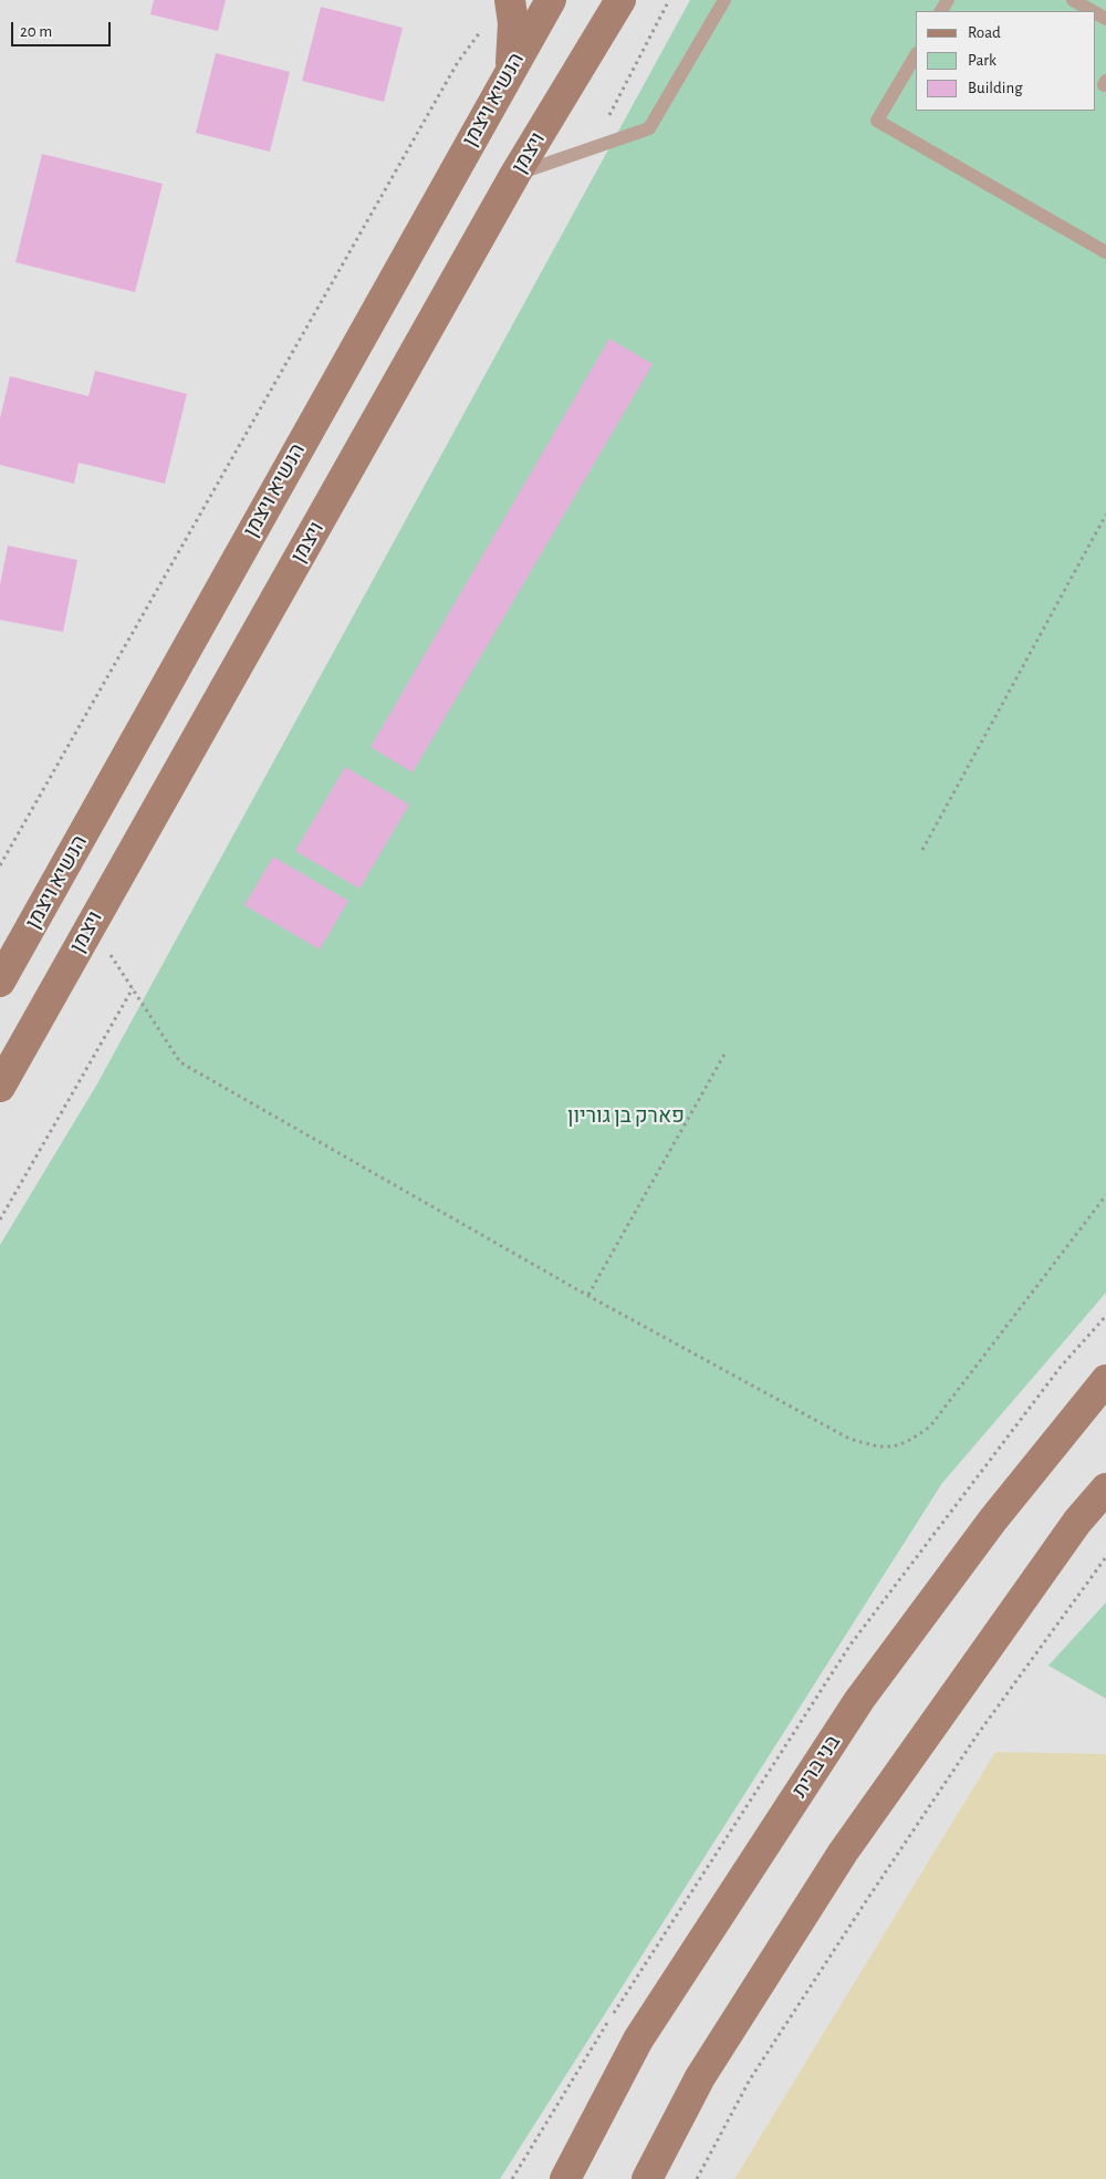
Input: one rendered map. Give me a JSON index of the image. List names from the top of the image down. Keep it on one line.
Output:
{"streets":{"street":["הנשיא ויצמן","ויצמן","בני ברית"]},"parks":["פארק בן גוריון"],"legend":["Road","Park","Building"],"scale_bar":"20 m"}
